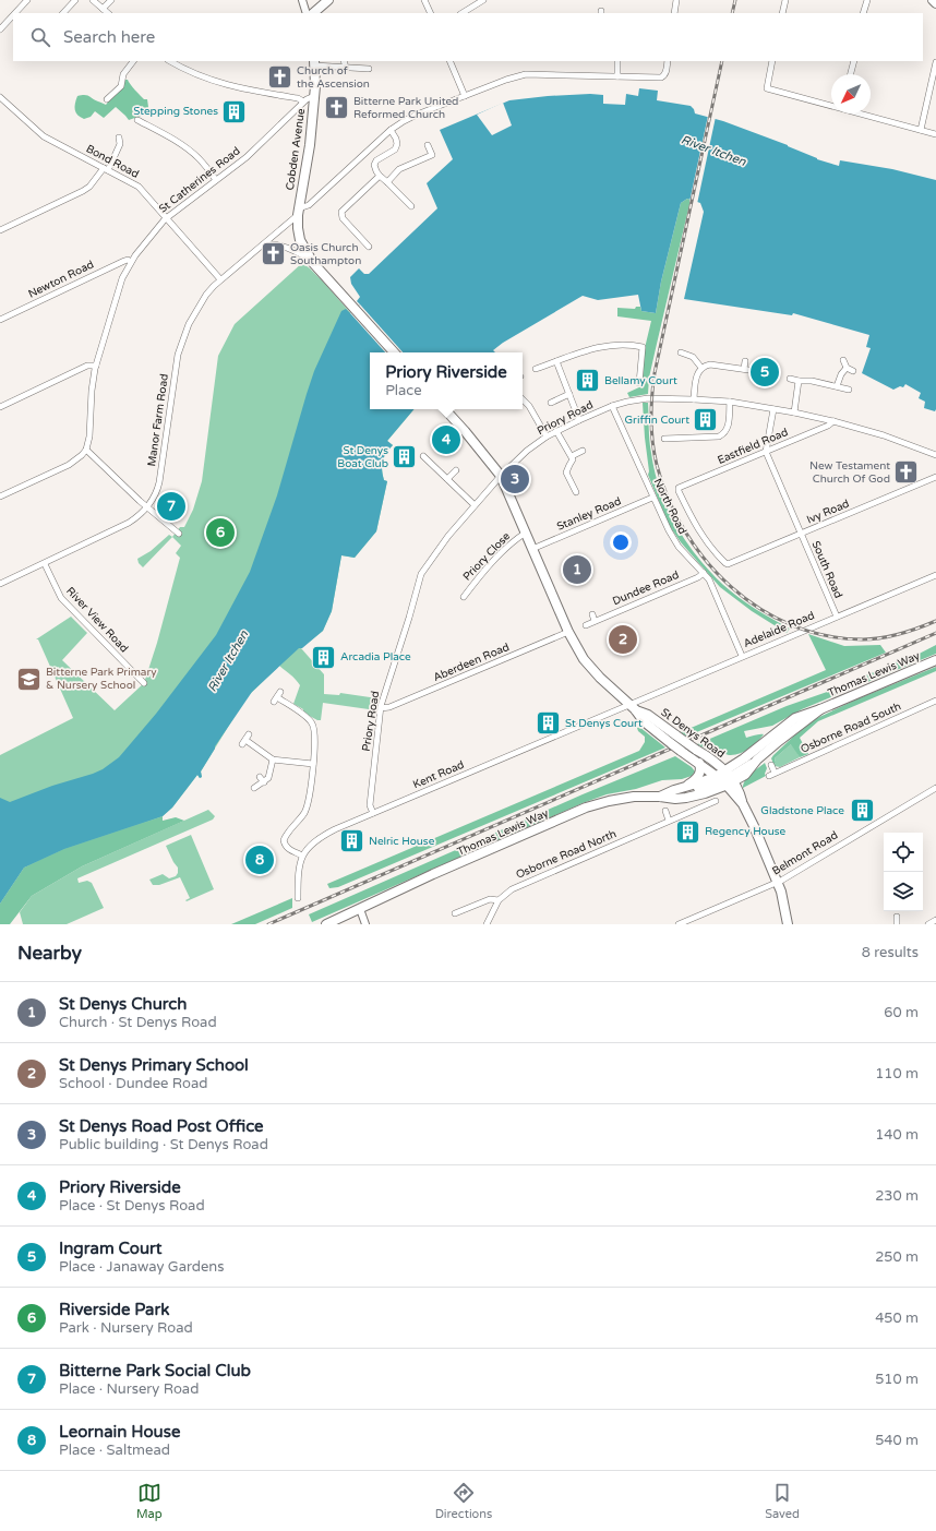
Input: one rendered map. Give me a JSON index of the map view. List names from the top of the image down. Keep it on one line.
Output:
{"streets":{"main road":["Cobden Avenue","Thomas Lewis Way","St Denys Road"],"street":["Bond Road","St Catherines Road","Newton Road","Priory Road","Manor Farm Road","Eastfield Road","North Road","Ivy Road","Stanley Road","Priory Close","South Road","Dundee Road","River View Road","Adelaide Road","Aberdeen Road","Osborne Road South","Kent Road","Belmont Road","Osborne Road North"]},"crossings":[["Cobden Avenue","St Catherines Road"],["Cobden Avenue","Manor Farm Road"],["Bond Road","St Catherines Road"],["Bond Road","Manor Farm Road"],["St Catherines Road","Newton Road"],["Priory Road","Eastfield Road"],["Priory Road","North Road"],["Priory Road","Aberdeen Road"],["Priory Road","St Denys Road"],["Priory Road","Kent Road"],["Manor Farm Road","River View Road"],["Eastfield Road","Ivy Road"],["Eastfield Road","South Road"],["North Road","Stanley Road"],["North Road","Dundee Road"],["North Road","Adelaide Road"],["Ivy Road","South Road"],["Stanley Road","St Denys Road"],["Priory Close","St Denys Road"],["South Road","Adelaide Road"],["Adelaide Road","St Denys Road"],["Adelaide Road","Kent Road"],["Aberdeen Road","St Denys Road"],["Thomas Lewis Way","St Denys Road"],["St Denys Road","Kent Road"],["St Denys Road","Belmont Road"]],"water":["River Itchen"],"places":{"church":["Church of the Ascension","Bitterne Park United Reformed Church","Oasis Church Southampton","New Testament Church Of God"],"building":["Stepping Stones","Bellamy Court","Griffin Court","St Denys Boat Club","Arcadia Place","St Denys Court","Gladstone Place","Regency House","Nelric House"],"school or university":["Bitterne Park Primary & Nursery School"]},"north":"bottom left","page":{"search":"Search here","popup":["Priory Riverside","Place"],"pins":["5","4","3","7","6","1","2","8"],"heading":["Nearby","8 results"],"list":[{"mark":"1","name":"St Denys Church","note":"Church · St Denys Road","value":"60 m"},{"mark":"2","name":"St Denys Primary School","note":"School · Dundee Road","value":"110 m"},{"mark":"3","name":"St Denys Road Post Office","note":"Public building · St Denys Road","value":"140 m"},{"mark":"4","name":"Priory Riverside","note":"Place · St Denys Road","value":"230 m"},{"mark":"5","name":"Ingram Court","note":"Place · Janaway Gardens","value":"250 m"},{"mark":"6","name":"Riverside Park","note":"Park · Nursery Road","value":"450 m"},{"mark":"7","name":"Bitterne Park Social Club","note":"Place · Nursery Road","value":"510 m"},{"mark":"8","name":"Leornain House","note":"Place · Saltmead","value":"540 m"}],"nav":["Map","Directions","Saved"]}}
